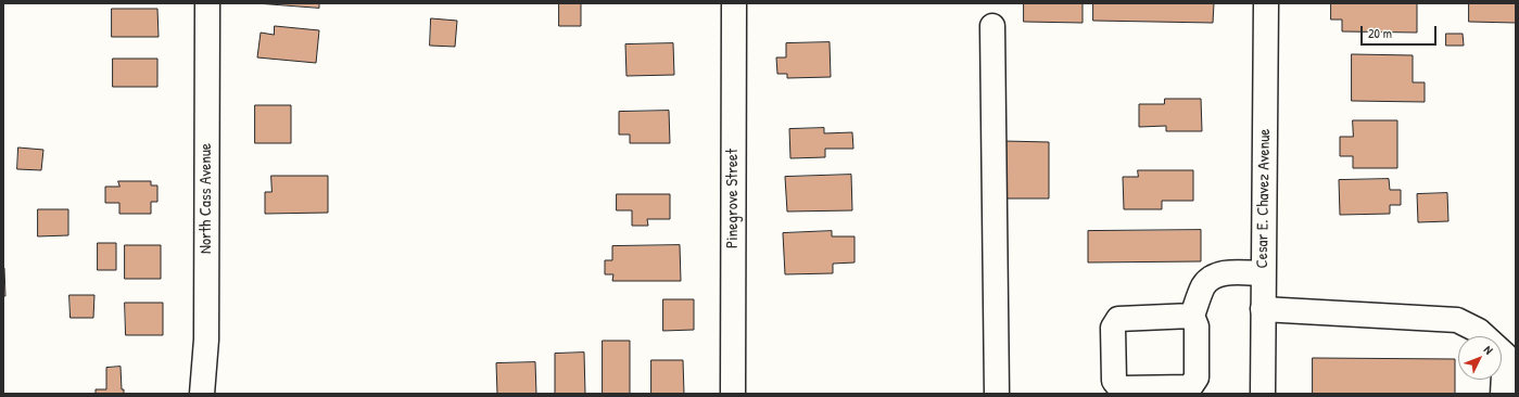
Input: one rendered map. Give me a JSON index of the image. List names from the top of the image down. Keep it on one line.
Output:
{"streets":{"main road":["North Cass Avenue","Pinegrove Street","Cesar E. Chavez Avenue"]},"scale_bar":"20 m","north":"top right"}
